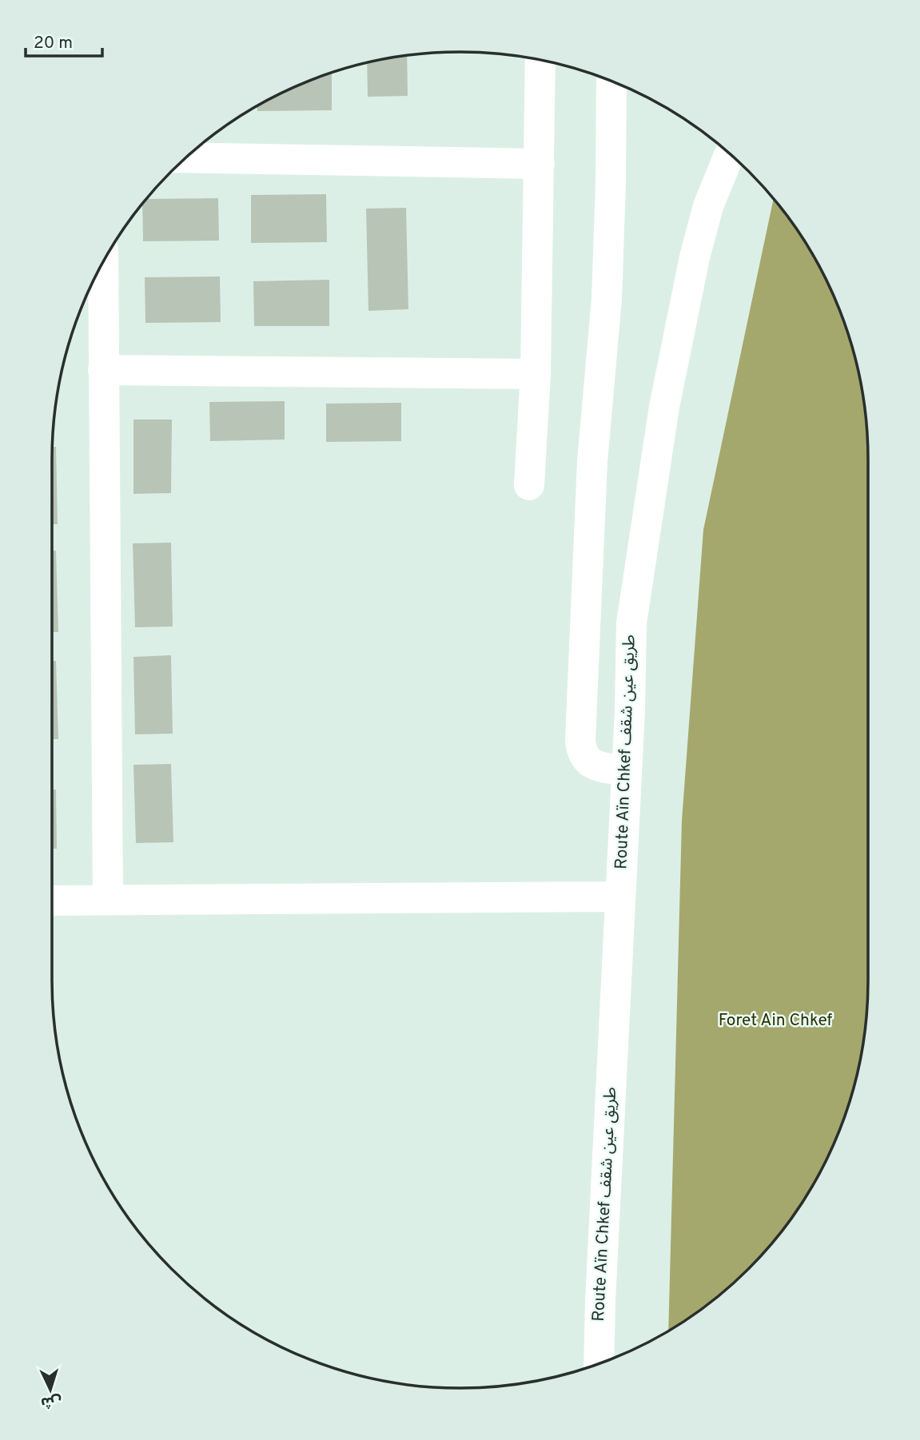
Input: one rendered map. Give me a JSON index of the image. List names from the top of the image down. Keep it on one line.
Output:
{"streets":{"street":["Route Aïn Chkef طريق عين شقف"]},"parks":["Foret Ain Chkef"],"scale_bar":"20 m","north":"bottom"}
